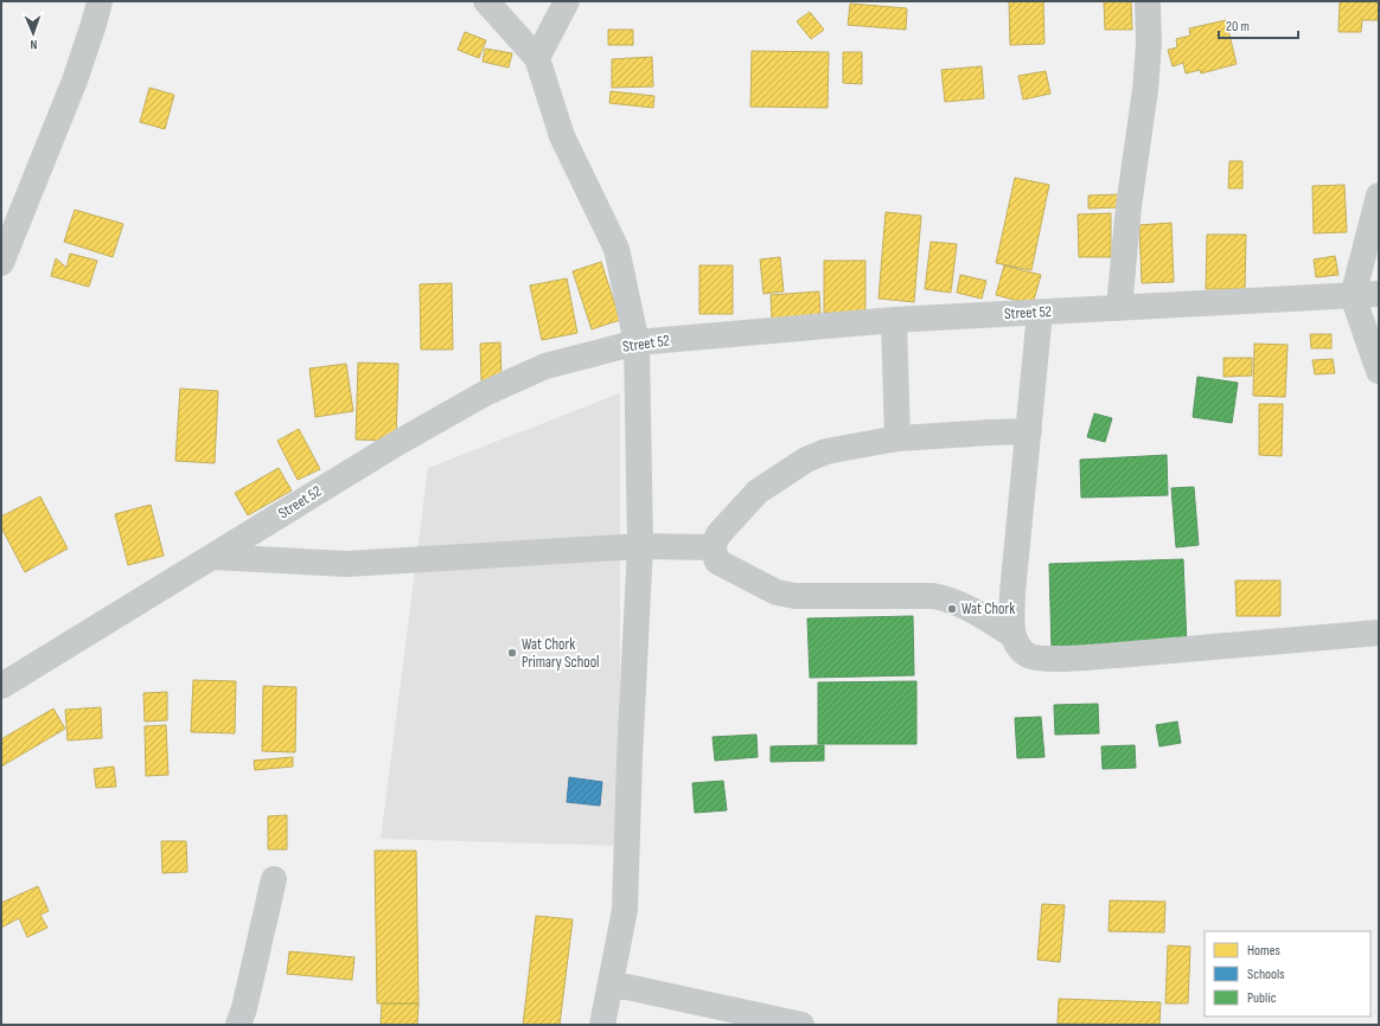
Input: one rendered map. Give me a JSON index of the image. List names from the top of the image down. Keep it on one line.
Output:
{"streets":{"street":["Street 52"]},"places":["Wat Chork","Wat Chork Primary School"],"legend":["Homes","Schools","Public"],"scale_bar":"20 m","north":"bottom"}
